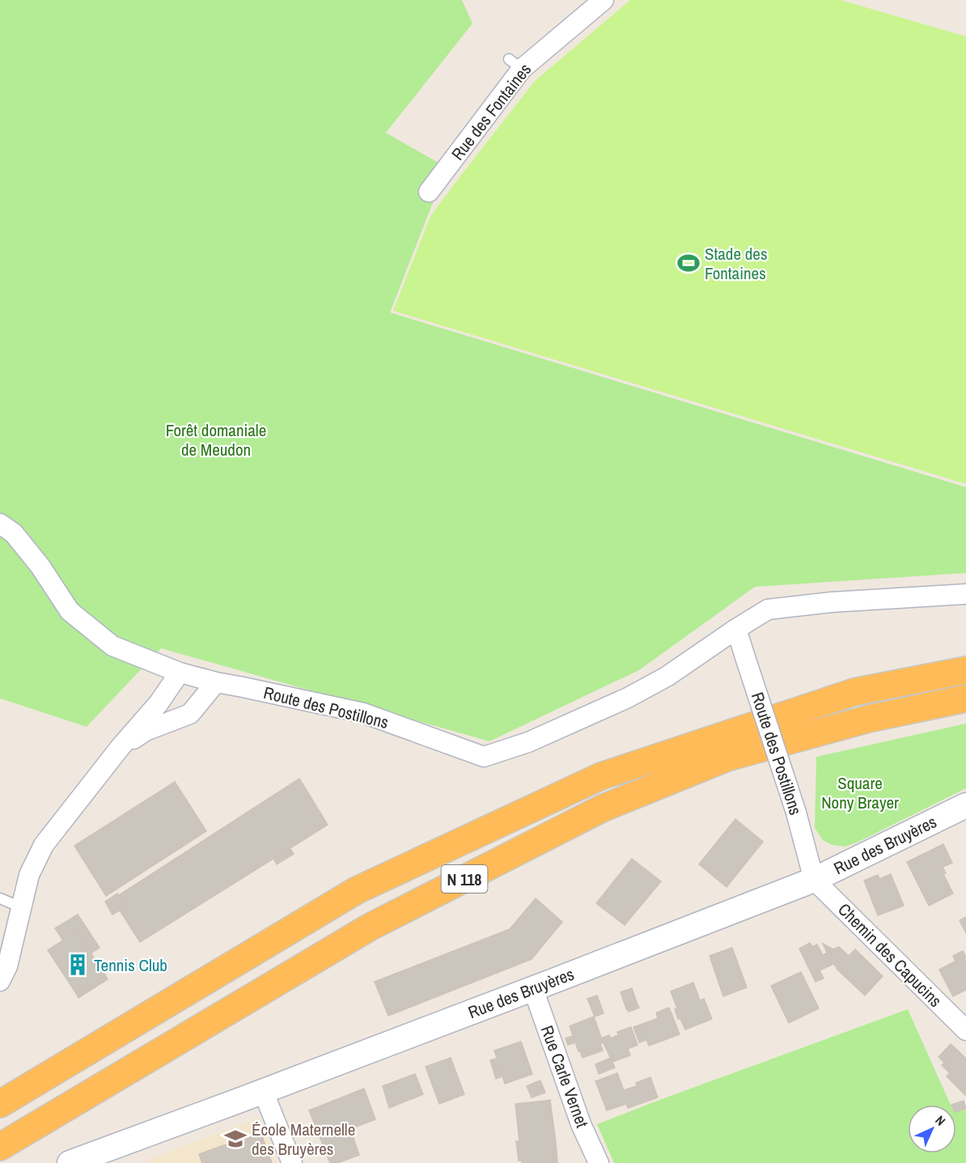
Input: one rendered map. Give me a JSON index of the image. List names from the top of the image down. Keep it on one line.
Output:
{"streets":{"highway":["N 118"],"street":["Rue des Fontaines","Route des Postillons","Rue des Bruyères","Chemin des Capucins","Rue Carle Vernet"]},"crossings":[["Route des Postillons","Rue des Bruyères"],["Route des Postillons","Chemin des Capucins"],["Rue des Bruyères","Chemin des Capucins"],["Rue des Bruyères","Rue Carle Vernet"]],"parks":["Forêt domaniale de Meudon","Square Nony Brayer"],"places":{"sports":["Stade des Fontaines"],"building":["Tennis Club"],"school or university":["École Maternelle des Bruyères"]},"north":"top right"}
